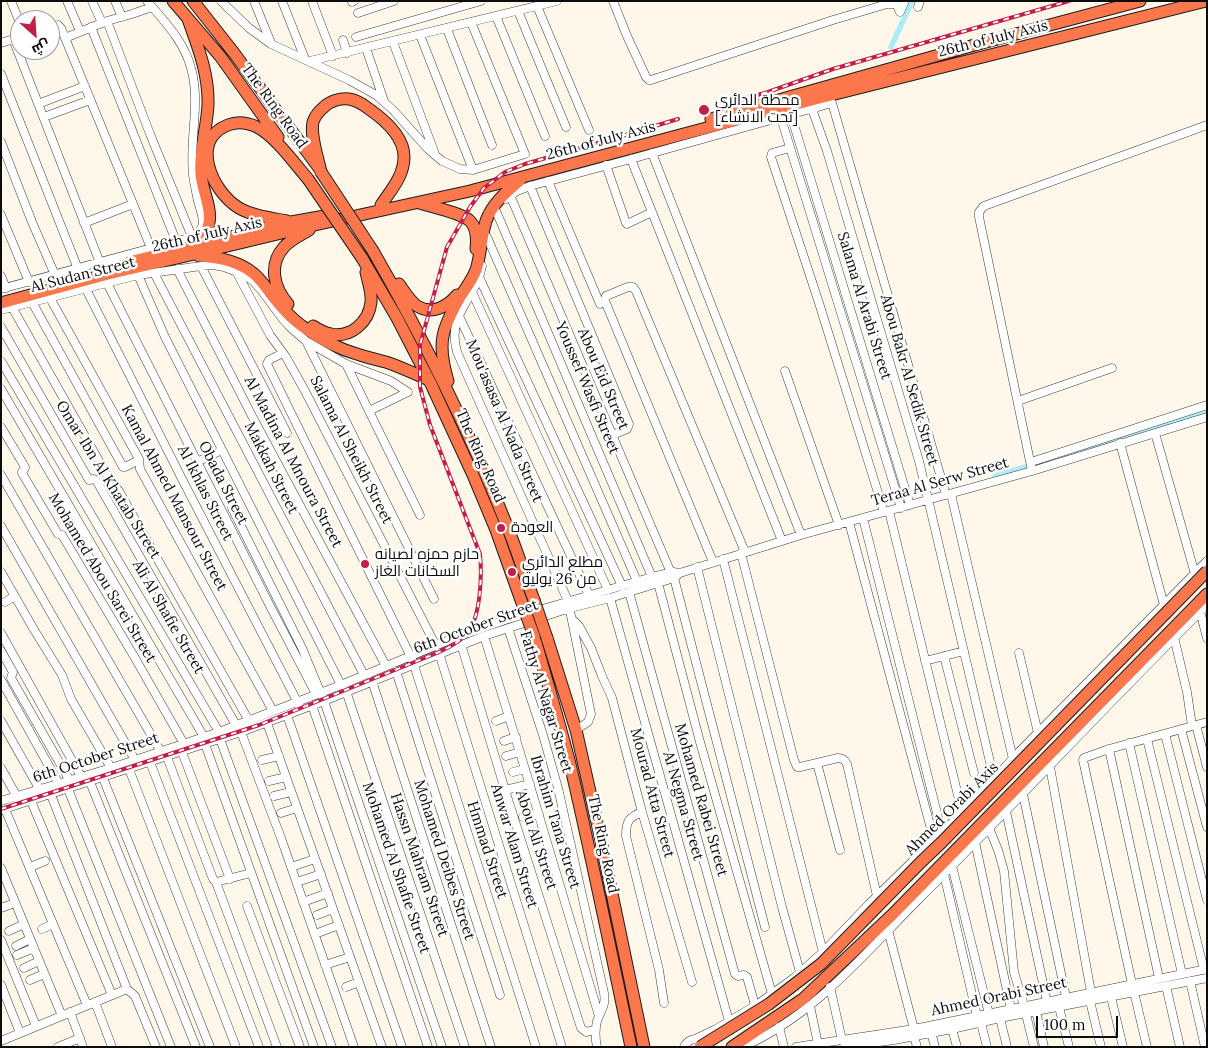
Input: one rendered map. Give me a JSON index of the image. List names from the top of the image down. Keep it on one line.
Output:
{"streets":{"highway":["26th of July Axis","The Ring Road","Ahmed Orabi Axis"],"street":["Al Sudan Street","Salama Al Arabi Street","Abou Eid Street","Abou Bakr Al Sedik Street","Youssef Wasfi Street","Mou'asasa Al Nada Street","Salama Al Sheikh Street","Al Madina Al Mnoura Street","Makkah Street","Omar Ibn Al Khatab Street","Teraa Al Serw Street","Obada Street","Al Ikhlas Street","Kamal Ahmed Mansour Street","Mohamed Abou Sarei Street","Ali Al Shafie Street","6th October Street","Fathy Al Nagar Street","Mourad Atta Street","Mohamed Rabei Street","Al Negma Street","Ibrahim Tana Street","Abou Ali Street","Anwar Alam Street","Hmmad Street","Mohamed Deibes Street","Hassn Mahram Street","Mohamed Al Shafie Street","Ahmed Orabi Street"]},"crossings":[["26th of July Axis","Al Sudan Street"],["26th of July Axis","Mou'asasa Al Nada Street"],["The Ring Road","Mou'asasa Al Nada Street"],["Al Sudan Street","Salama Al Sheikh Street"],["Al Sudan Street","Al Madina Al Mnoura Street"],["Al Sudan Street","Makkah Street"],["Al Sudan Street","Obada Street"],["Al Sudan Street","Al Ikhlas Street"],["Al Sudan Street","Kamal Ahmed Mansour Street"],["Al Sudan Street","Hassn Mahram Street"],["Salama Al Arabi Street","Mou'asasa Al Nada Street"],["Salama Al Arabi Street","Teraa Al Serw Street"],["Abou Eid Street","Mou'asasa Al Nada Street"],["Abou Eid Street","Teraa Al Serw Street"],["Abou Eid Street","6th October Street"],["Abou Bakr Al Sedik Street","Mou'asasa Al Nada Street"],["Abou Bakr Al Sedik Street","Teraa Al Serw Street"],["Youssef Wasfi Street","Mou'asasa Al Nada Street"],["Youssef Wasfi Street","6th October Street"],["Mou'asasa Al Nada Street","Teraa Al Serw Street"],["Mou'asasa Al Nada Street","6th October Street"],["Mou'asasa Al Nada Street","Mourad Atta Street"],["Mou'asasa Al Nada Street","Al Negma Street"],["Salama Al Sheikh Street","6th October Street"],["Salama Al Sheikh Street","Anwar Alam Street"],["Salama Al Sheikh Street","Hmmad Street"],["Al Madina Al Mnoura Street","6th October Street"],["Makkah Street","6th October Street"],["Omar Ibn Al Khatab Street","6th October Street"],["Teraa Al Serw Street","6th October Street"],["Obada Street","6th October Street"],["Obada Street","Mohamed Al Shafie Street"],["Al Ikhlas Street","6th October Street"],["Kamal Ahmed Mansour Street","6th October Street"],["Mohamed Abou Sarei Street","6th October Street"],["Ali Al Shafie Street","6th October Street"],["6th October Street","Fathy Al Nagar Street"],["6th October Street","Mohamed Rabei Street"],["6th October Street","Al Negma Street"],["6th October Street","Ibrahim Tana Street"],["6th October Street","Abou Ali Street"],["6th October Street","Anwar Alam Street"],["6th October Street","Hmmad Street"],["6th October Street","Mohamed Deibes Street"],["6th October Street","Hassn Mahram Street"],["6th October Street","Mohamed Al Shafie Street"],["Fathy Al Nagar Street","Ibrahim Tana Street"],["Fathy Al Nagar Street","Abou Ali Street"]],"places":["محطة الدائري [تحت الانشاء]","العودة","حازم حمزه لصيانه السخانات الغاز","مطلع الدائري من 26 يوليو"],"scale_bar":"100 m","north":"bottom right"}
